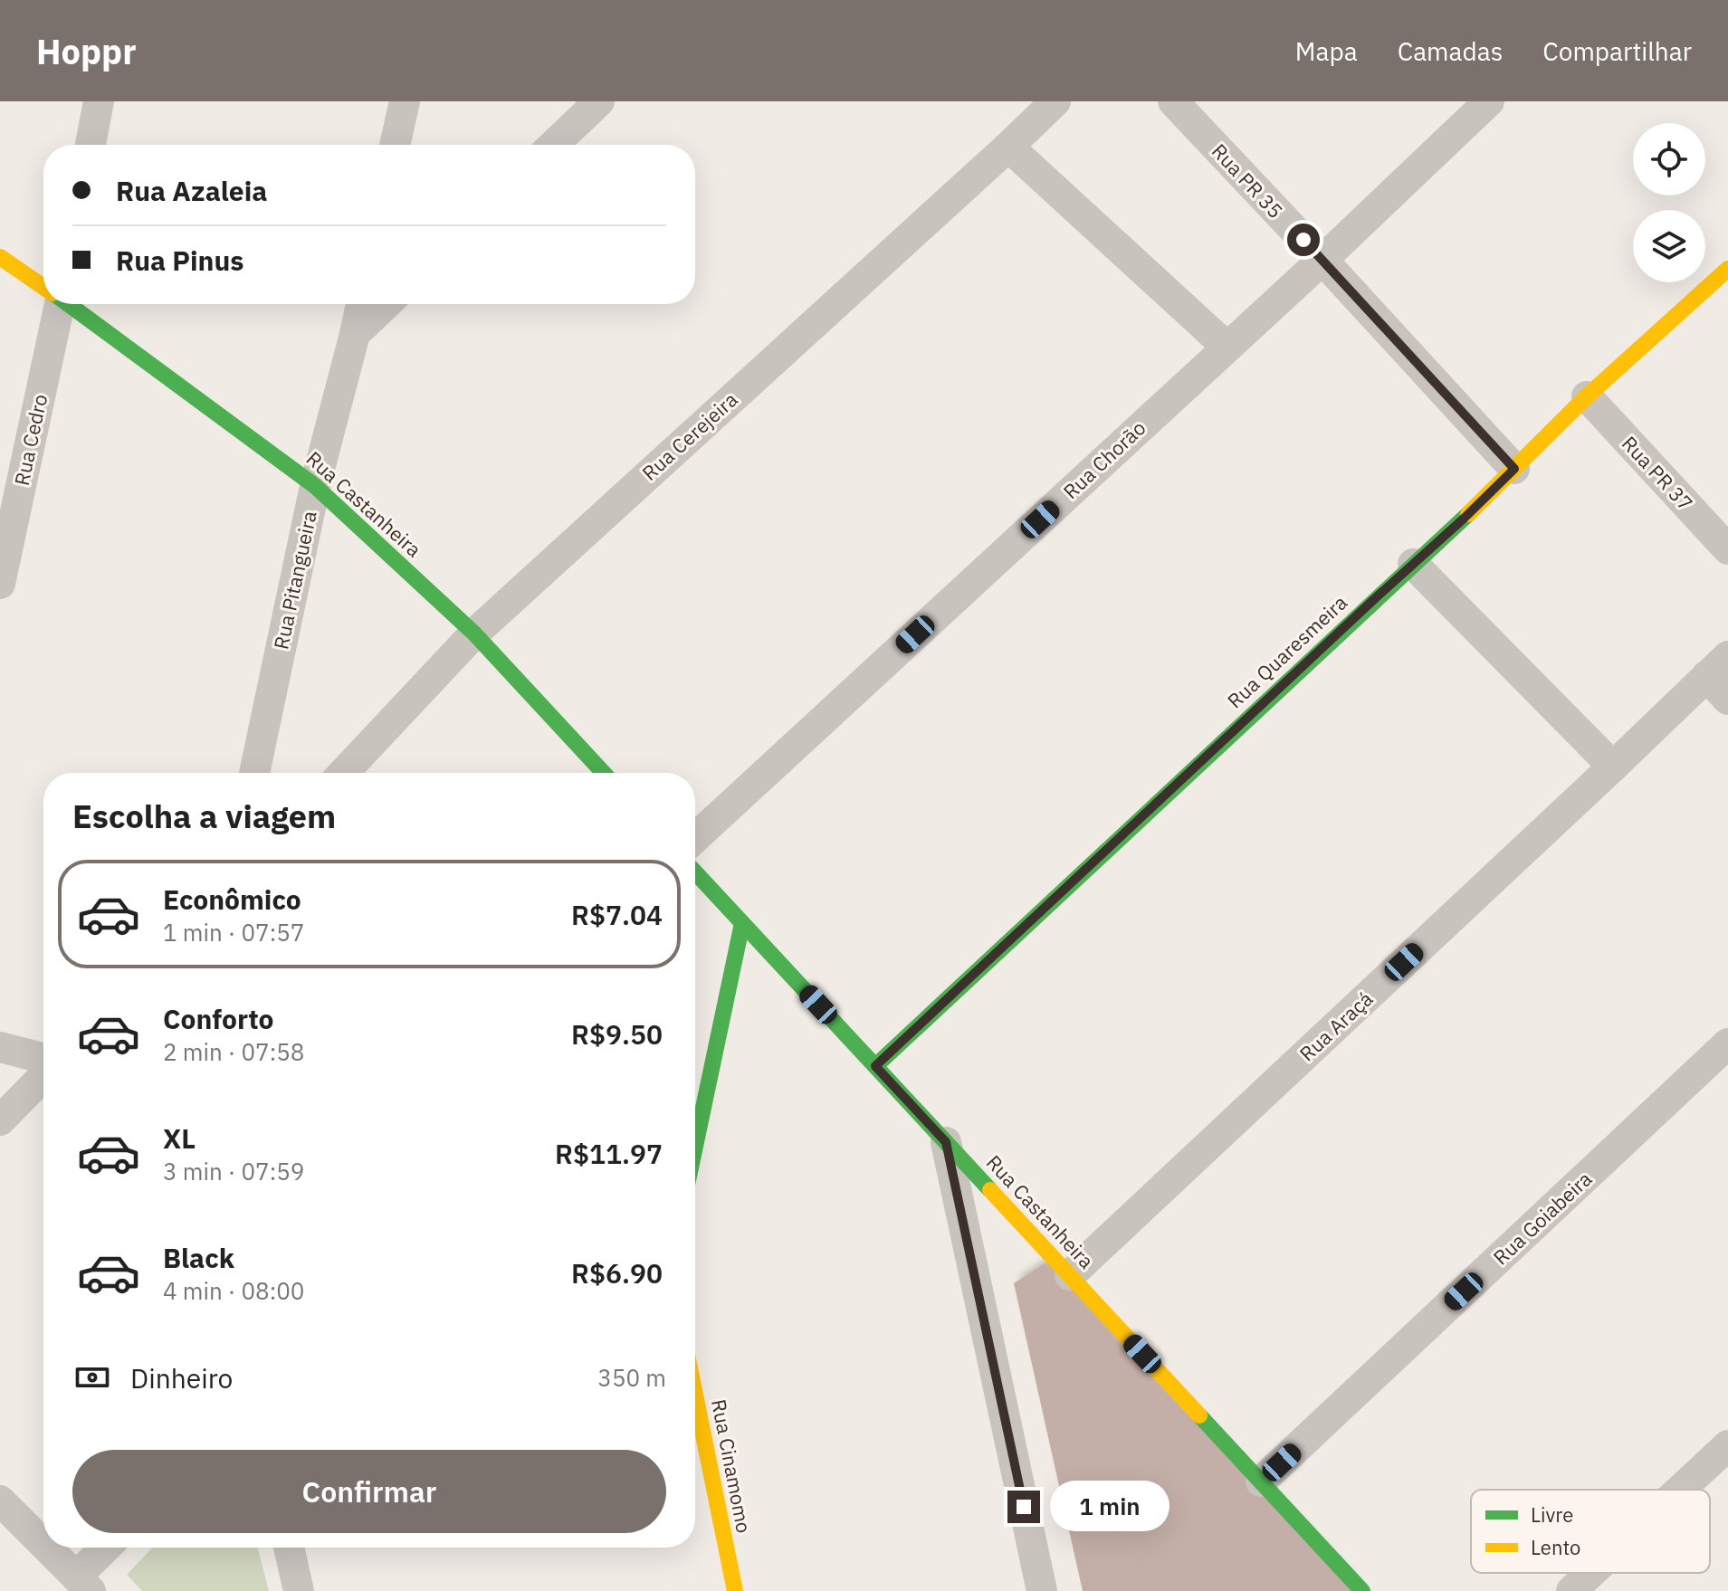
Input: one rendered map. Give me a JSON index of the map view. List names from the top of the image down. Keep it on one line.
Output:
{"streets":{"street":["Rua PR 35","Rua Cerejeira","Rua Cedro","Rua Chorão","Rua PR 37","Rua Castanheira","Rua Pitangueira","Rua Quaresmeira","Rua Araçá","Rua Goiabeira","Rua Cinamomo"]},"crossings":[["Rua PR 35","Rua Chorão"],["Rua PR 35","Rua Quaresmeira"],["Rua Cerejeira","Rua Castanheira"],["Rua PR 37","Rua Quaresmeira"],["Rua Castanheira","Rua Pitangueira"],["Rua Castanheira","Rua Quaresmeira"],["Rua Castanheira","Rua Araçá"],["Rua Castanheira","Rua Goiabeira"]],"legend":["Livre","Lento"],"page":{"header":"Hoppr","nav":["Mapa","Camadas","Compartilhar"],"banner":["Rua Azaleia","Rua Pinus"],"heading":"Escolha a viagem","list":[{"name":"Econômico","note":"1 min · 07:57","value":"R$7.04"},{"name":"Conforto","note":"2 min · 07:58","value":"R$9.50"},{"name":"XL","note":"3 min · 07:59","value":"R$11.97"},{"name":"Black","note":"4 min · 08:00","value":"R$6.90"}],"pay":["Dinheiro","350 m"],"buttons":"Confirmar","bubble":"1 min"}}
